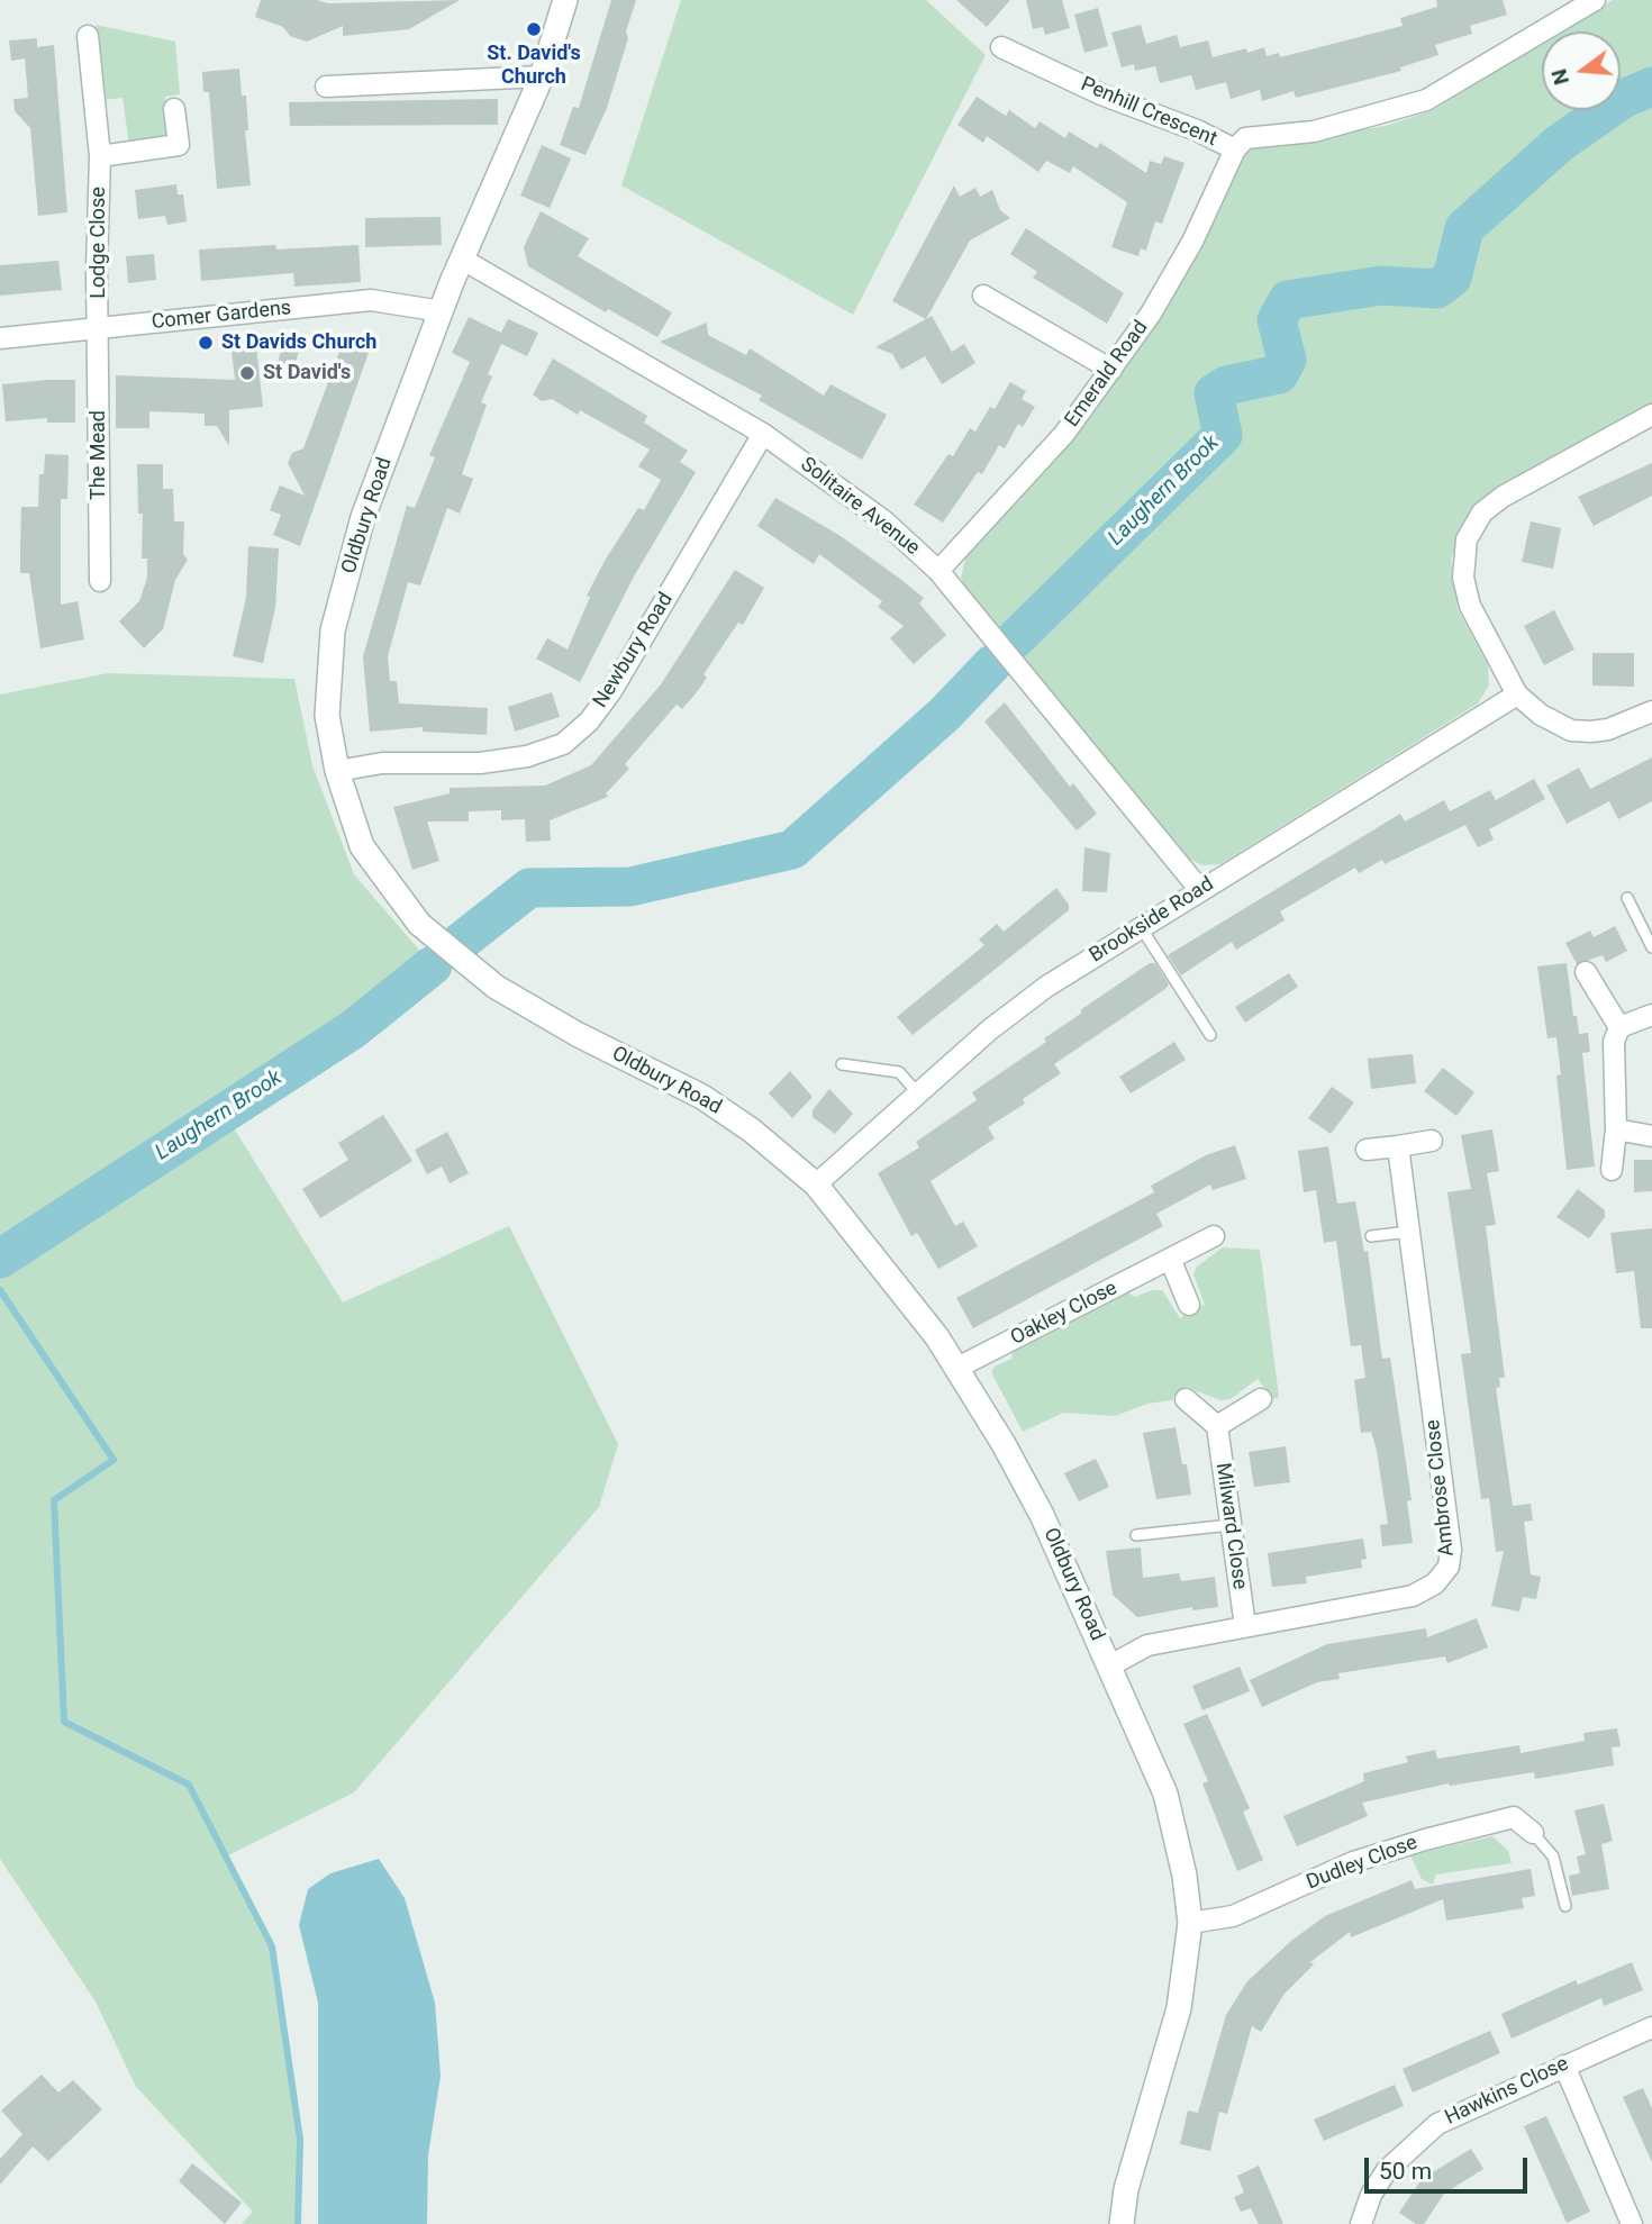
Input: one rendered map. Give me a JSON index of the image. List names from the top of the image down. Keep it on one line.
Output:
{"streets":{"street":["Penhill Crescent","Lodge Close","Comer Gardens","Emerald Road","The Mead","Solitaire Avenue","Oldbury Road","Newbury Road","Brookside Road","Oakley Close","Ambrose Close","Milward Close","Dudley Close","Hawkins Close"]},"crossings":[["Penhill Crescent","Emerald Road"],["Lodge Close","Comer Gardens"],["Lodge Close","The Mead"],["Comer Gardens","The Mead"],["Comer Gardens","Oldbury Road"],["Emerald Road","Solitaire Avenue"],["Solitaire Avenue","Oldbury Road"],["Solitaire Avenue","Newbury Road"],["Solitaire Avenue","Brookside Road"],["Oldbury Road","Newbury Road"],["Oldbury Road","Brookside Road"],["Oldbury Road","Oakley Close"],["Oldbury Road","Ambrose Close"],["Oldbury Road","Dudley Close"],["Ambrose Close","Milward Close"]],"water":["Laughern Brook"],"places":["St. David's Church","St Davids Church","St David's"],"scale_bar":"50 m","north":"left"}
